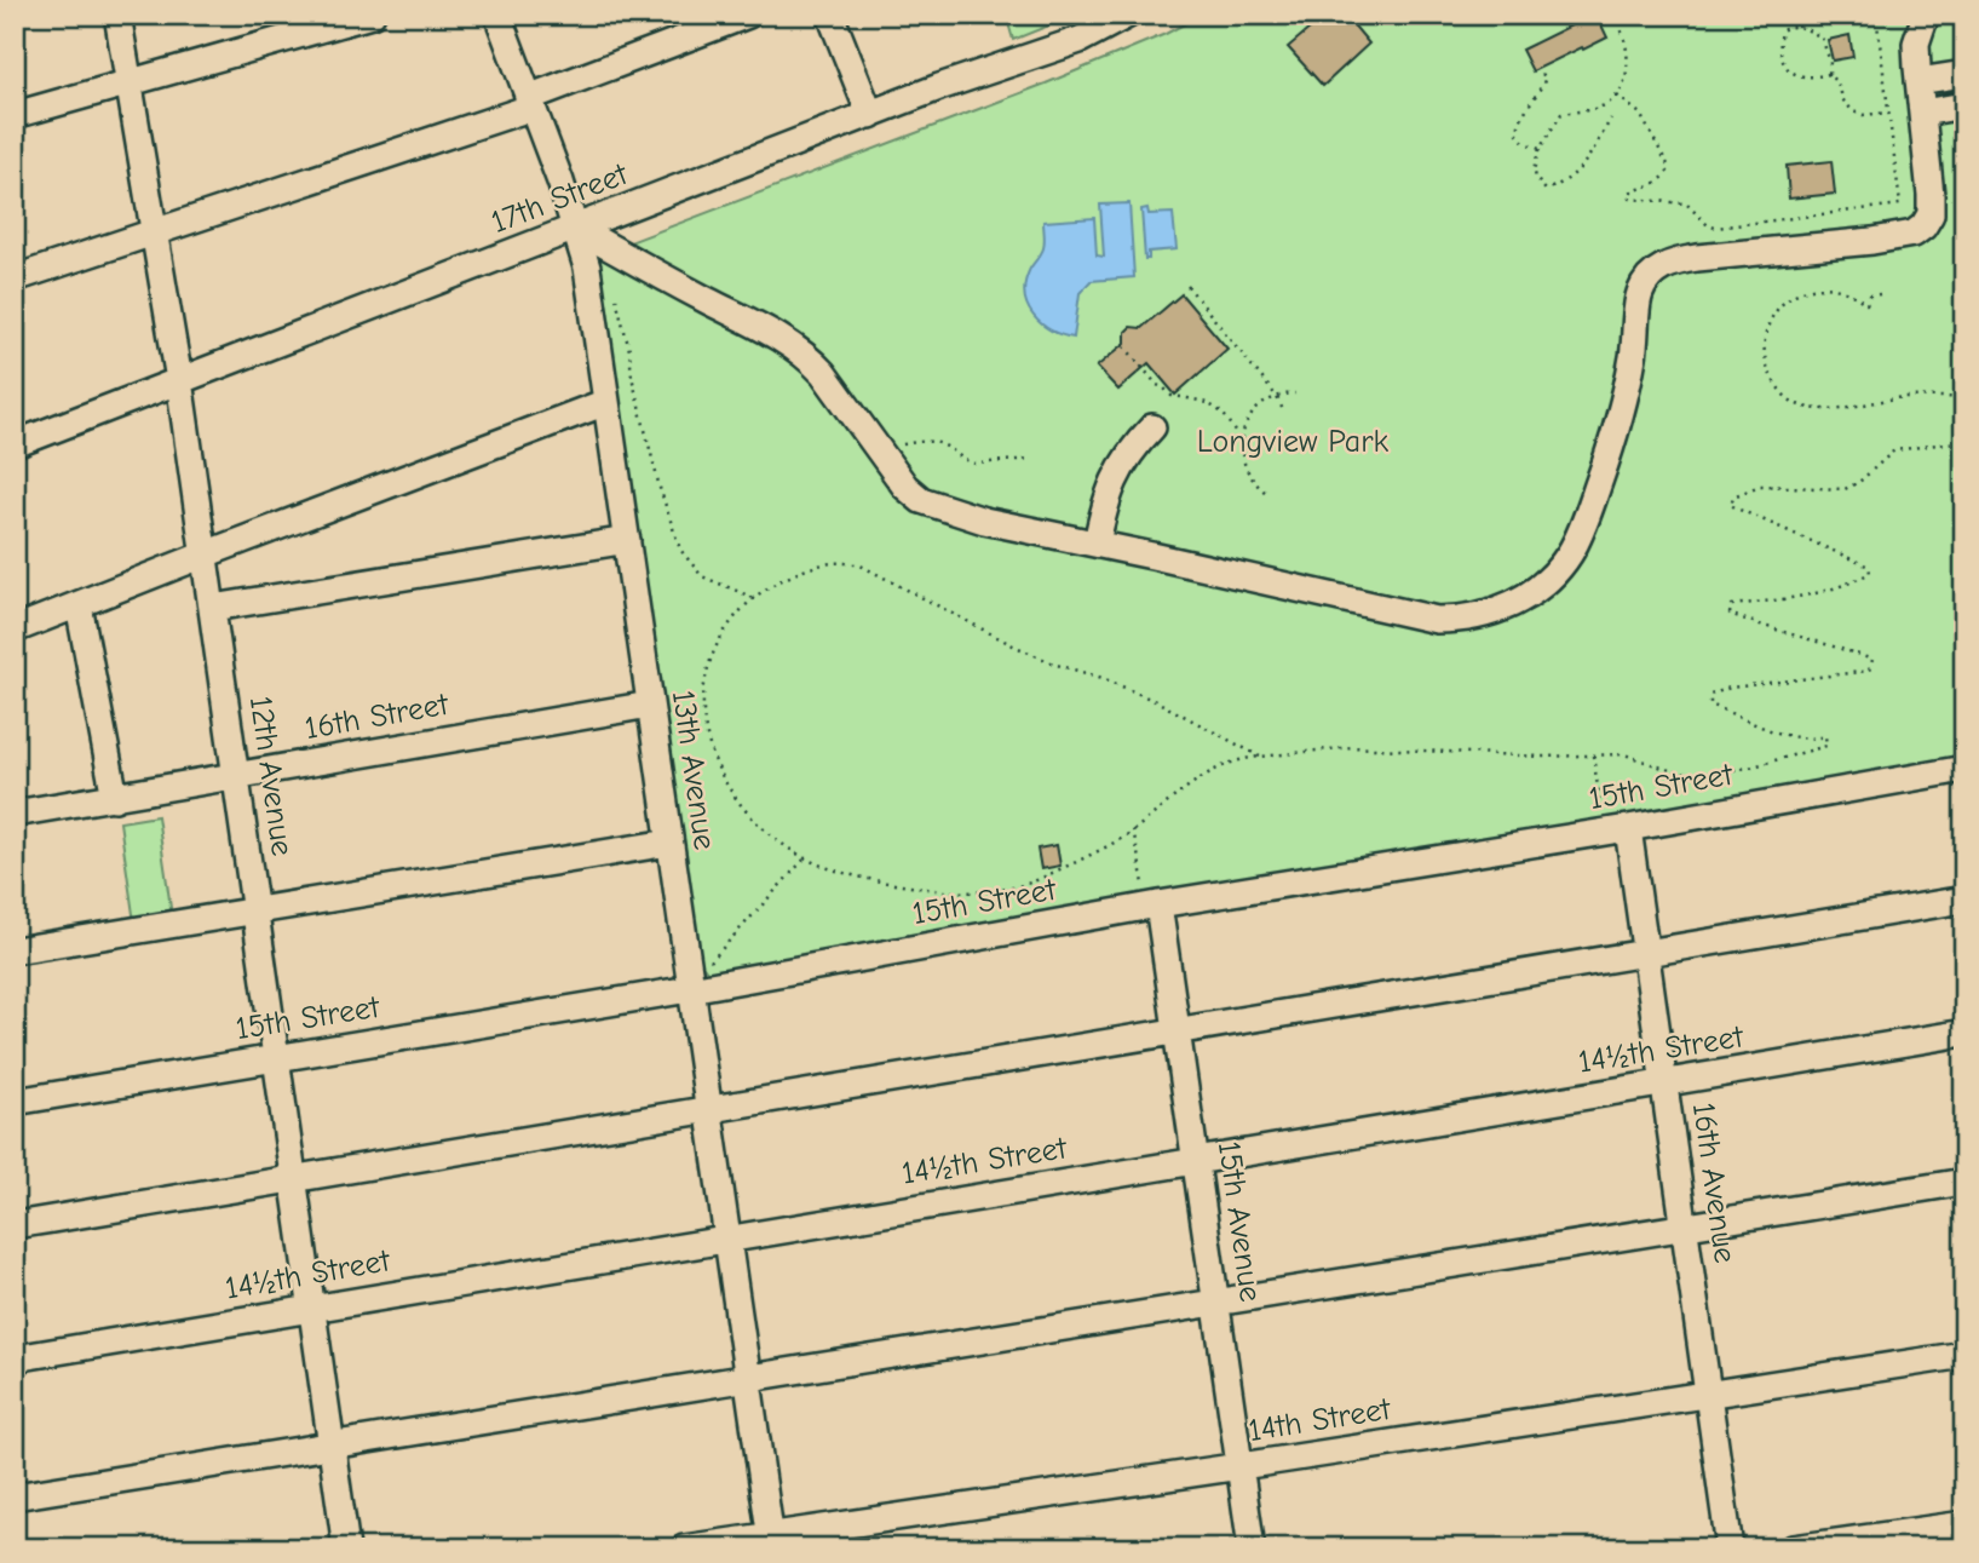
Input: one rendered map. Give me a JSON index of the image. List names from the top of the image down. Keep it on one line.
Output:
{"streets":{"street":["17th Street","16th Street","13th Avenue","12th Avenue","15th Street","14½th Street","16th Avenue","15th Avenue","14th Street"]},"crossings":[["17th Street","13th Avenue"],["17th Street","12th Avenue"],["16th Street","13th Avenue"],["16th Street","12th Avenue"],["13th Avenue","15th Street"],["13th Avenue","14½th Street"],["13th Avenue","14th Street"],["12th Avenue","15th Street"],["12th Avenue","14½th Street"],["15th Street","16th Avenue"],["15th Street","15th Avenue"],["14½th Street","16th Avenue"],["14½th Street","15th Avenue"],["16th Avenue","14th Street"],["15th Avenue","14th Street"]],"parks":["Longview Park"]}
